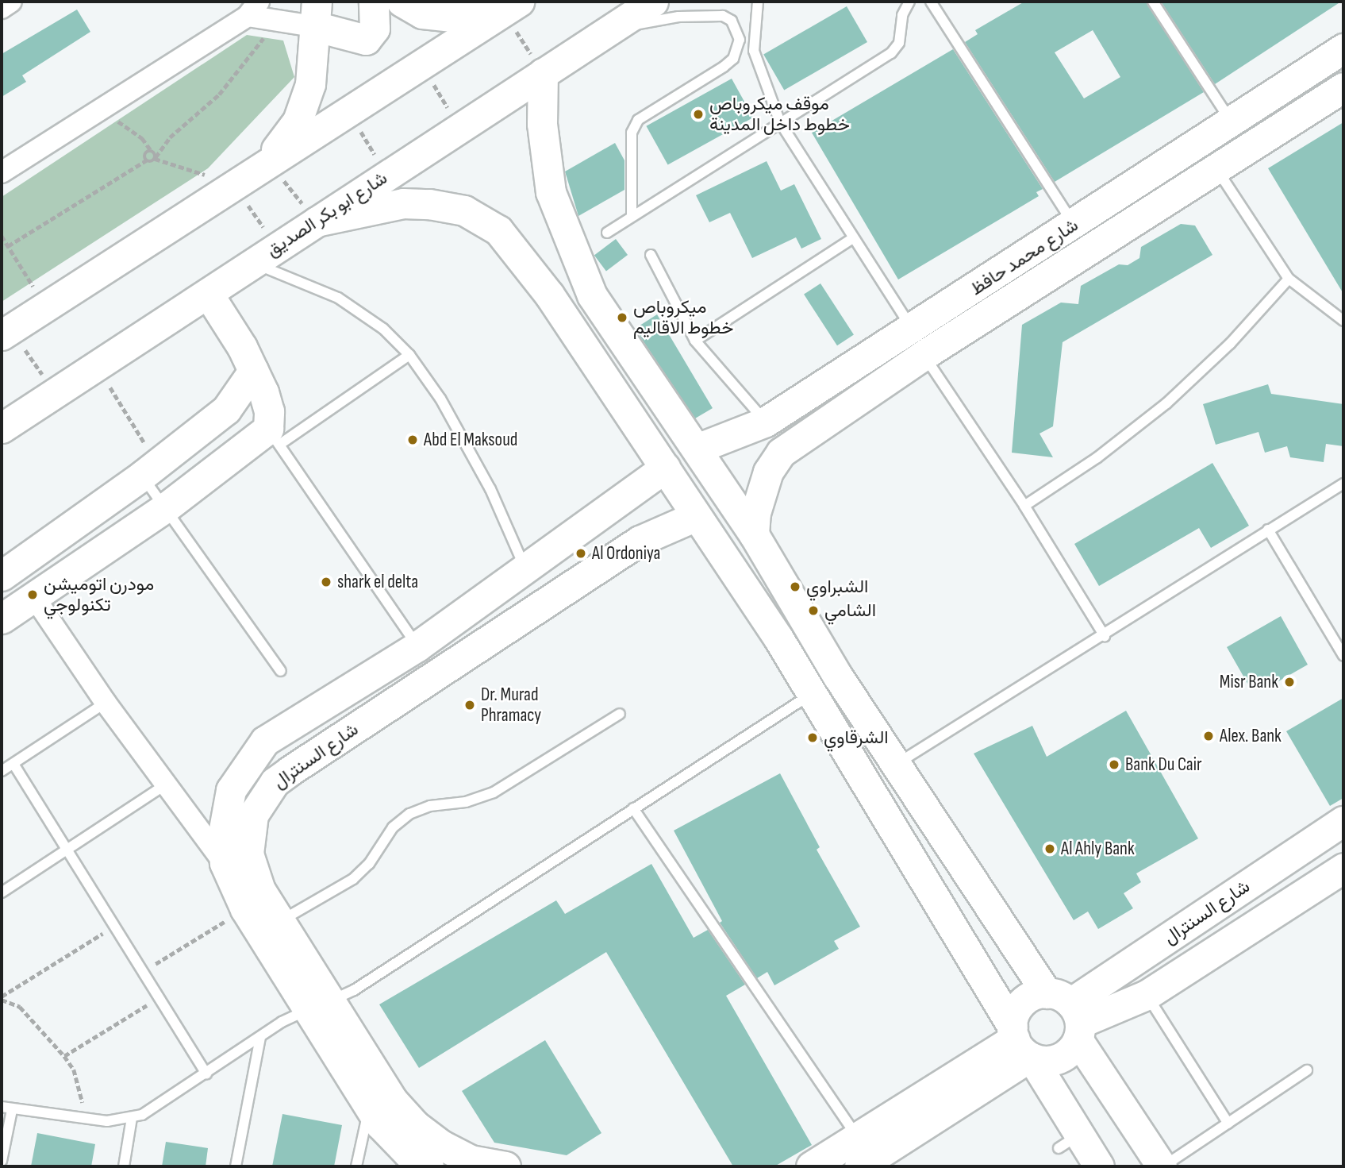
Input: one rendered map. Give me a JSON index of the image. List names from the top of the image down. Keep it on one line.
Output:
{"streets":{"street":["شارع ابو بكر الصديق","شارع محمد حافظ","شارع السنترال"]},"places":["موقف ميكروباص خطوط داخل المدينة","ميكروباص خطوط الاقاليم","Abd El Maksoud","Al Ordoniya","shark el delta","الشبراوي","مودرن اتوميشن تكنولوجي","الشامي","Misr Bank","Dr. Murad Phramacy","Alex. Bank","الشرقاوي","Bank Du Cair","Al Ahly Bank"]}
